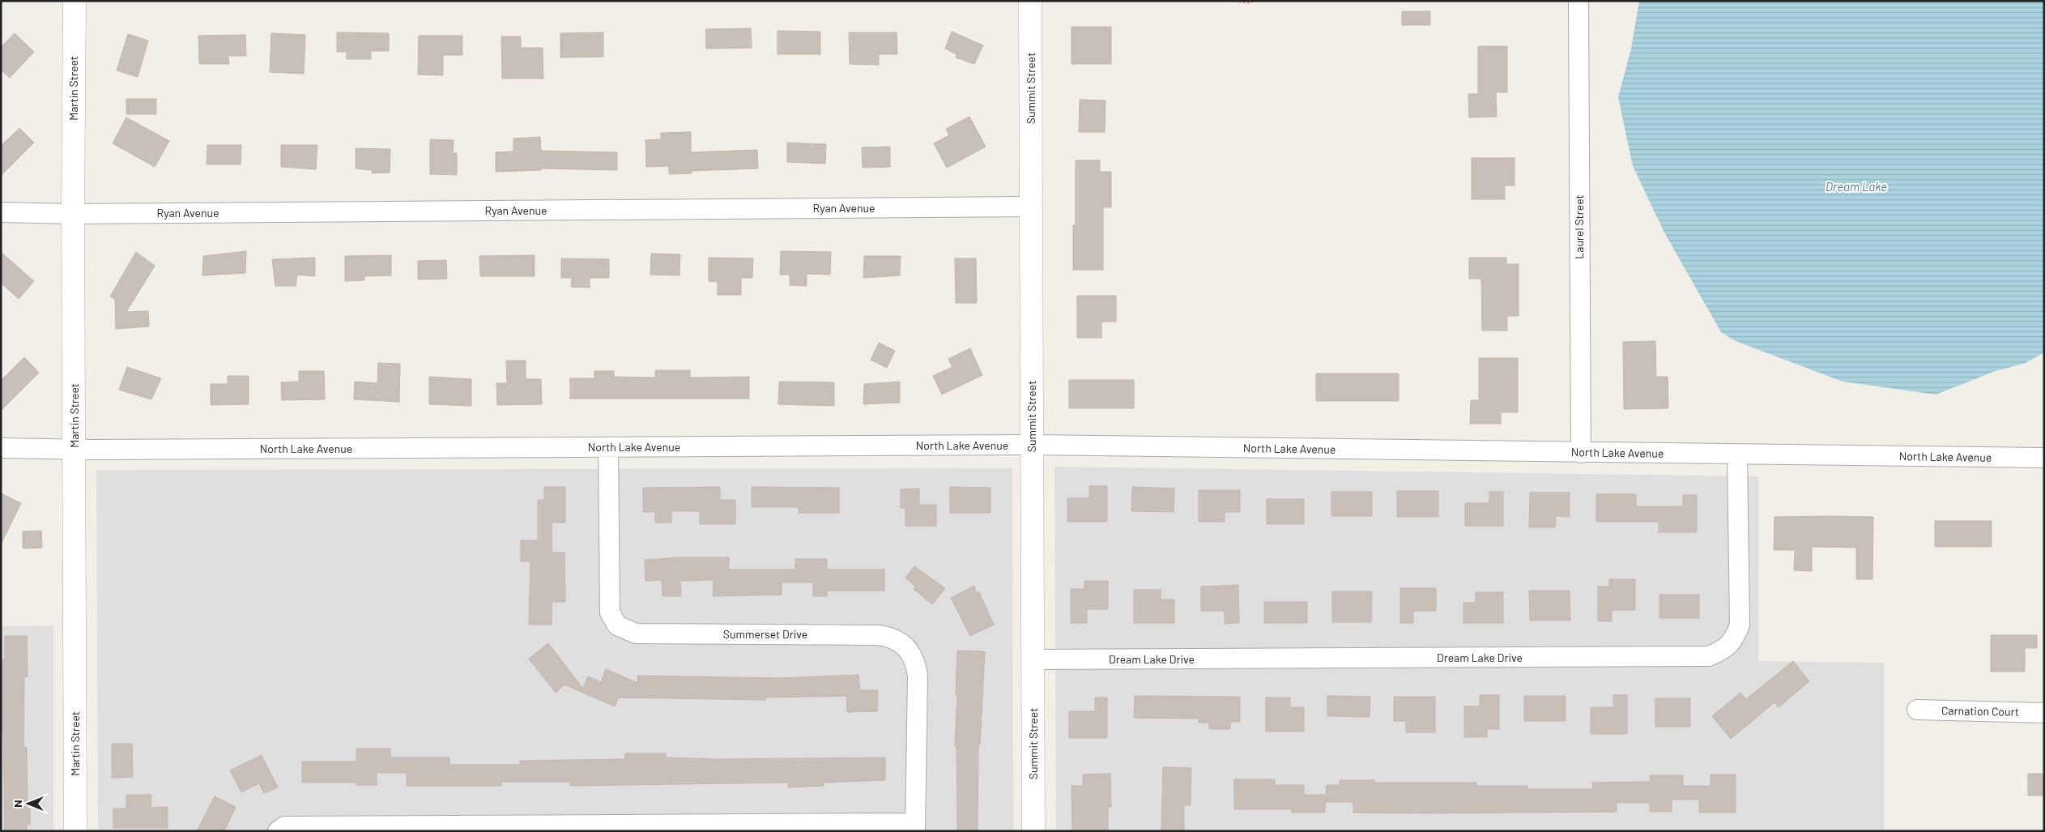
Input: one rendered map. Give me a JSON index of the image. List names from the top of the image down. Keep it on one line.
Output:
{"streets":{"street":["Martin Street","Summit Street","Ryan Avenue","Laurel Street","North Lake Avenue","Summerset Drive","Dream Lake Drive","Carnation Court"]},"crossings":[["Martin Street","Ryan Avenue"],["Martin Street","North Lake Avenue"],["Summit Street","Ryan Avenue"],["Summit Street","North Lake Avenue"],["Summit Street","Dream Lake Drive"],["Laurel Street","North Lake Avenue"],["North Lake Avenue","Summerset Drive"],["North Lake Avenue","Dream Lake Drive"]],"water":["Dream Lake"],"north":"left"}
